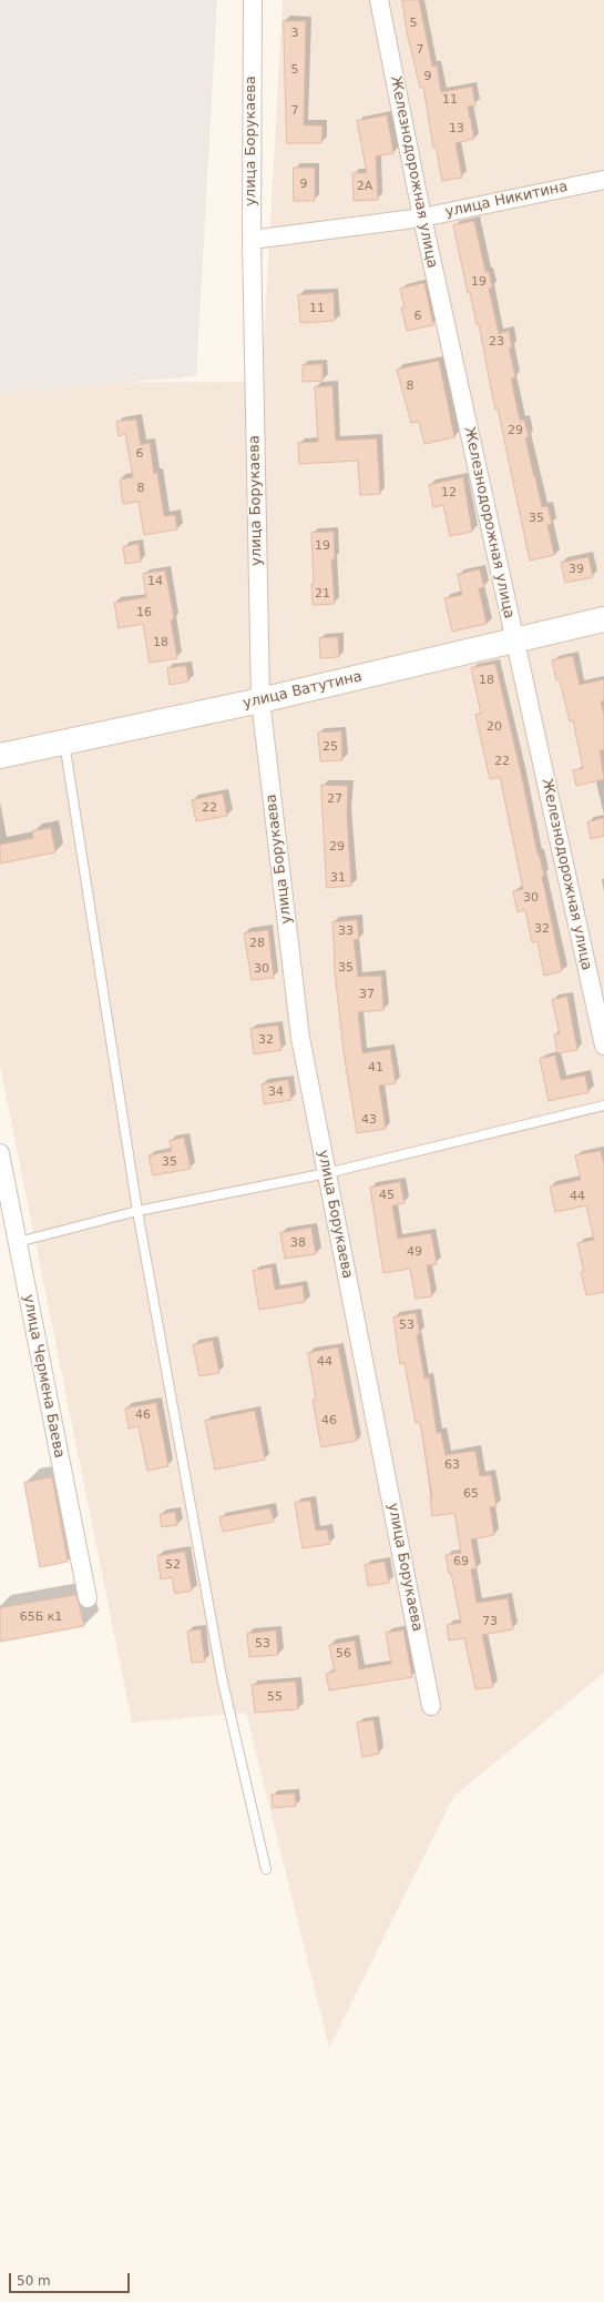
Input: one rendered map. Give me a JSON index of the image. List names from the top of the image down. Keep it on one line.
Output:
{"streets":{"street":["улица Борукаева","Железнодорожная улица","улица Никитина","улица Ватутина","улица Чермена Баева"]},"crossings":[["улица Борукаева","улица Никитина"],["улица Борукаева","улица Ватутина"],["Железнодорожная улица","улица Никитина"],["Железнодорожная улица","улица Ватутина"]],"house_numbers":["5","3","7","5","9","11","7","13","9","2А","19","11","6","23","8","29","6","8","12","35","19","39","14","21","16","18","18","20","25","22","27","22","29","31","30","32","33","28","35","30","37","32","41","34","43","35","45","44","38","49","53","44","46","46","63","65","69","52","65Б к1","73","53","56","55"],"scale_bar":"50 m"}
